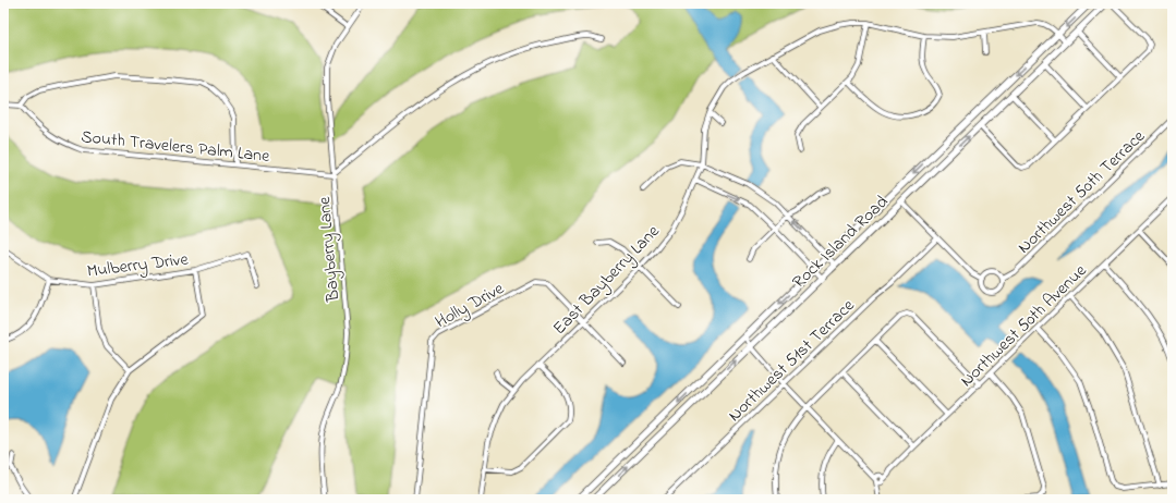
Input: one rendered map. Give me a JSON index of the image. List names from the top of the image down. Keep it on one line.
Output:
{"streets":{"main road":["Rock Island Road"],"street":["South Travelers Palm Lane","Northwest 50th Terrace","Bayberry Lane","Mulberry Drive","East Bayberry Lane","Holly Drive","Northwest 50th Avenue","Northwest 51st Terrace"]},"crossings":[["South Travelers Palm Lane","Bayberry Lane"],["Rock Island Road","East Bayberry Lane"],["East Bayberry Lane","Holly Drive"]]}
